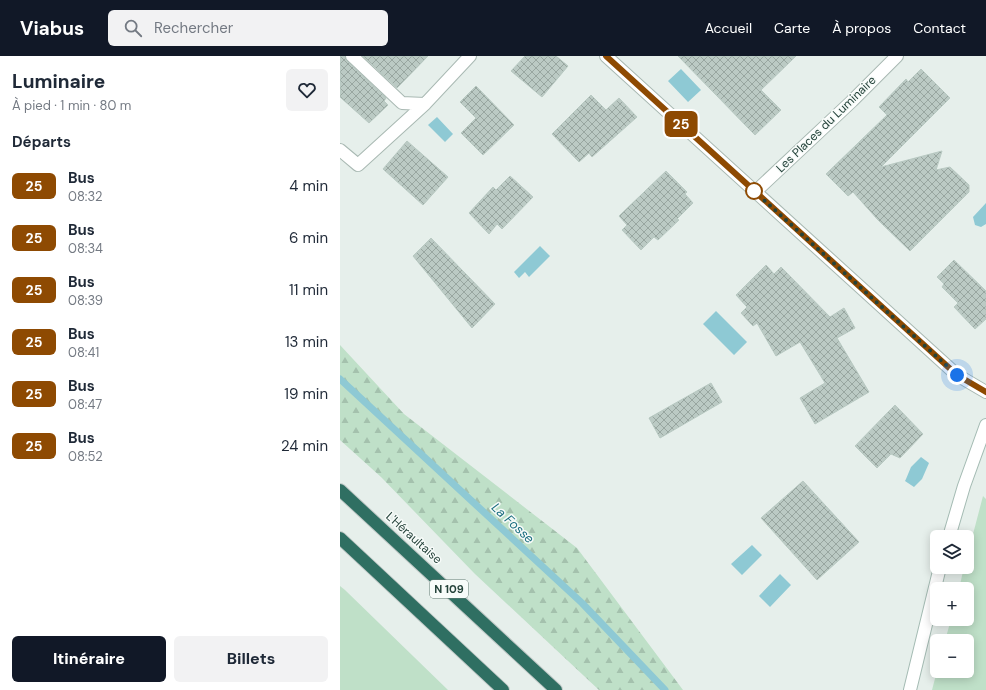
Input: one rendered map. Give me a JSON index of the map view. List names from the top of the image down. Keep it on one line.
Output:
{"streets":{"highway":["L'Héraultaise","N 109"],"street":["Les Places du Luminaire"]},"water":["La Fosse"],"lines":["bus line 25"],"page":{"header":"Viabus","search":"Rechercher","nav":["Accueil","Carte","À propos","Contact"],"heading":[["Luminaire","À pied · 1 min · 80 m"],"Départs"],"on_map":"25","list":[{"mark":"25","name":"Bus","note":"08:32","value":"4 min"},{"mark":"25","name":"Bus","note":"08:34","value":"6 min"},{"mark":"25","name":"Bus","note":"08:39","value":"11 min"},{"mark":"25","name":"Bus","note":"08:41","value":"13 min"},{"mark":"25","name":"Bus","note":"08:47","value":"19 min"},{"mark":"25","name":"Bus","note":"08:52","value":"24 min"}],"map_buttons":["+","−"],"buttons":["Itinéraire","Billets"]}}
